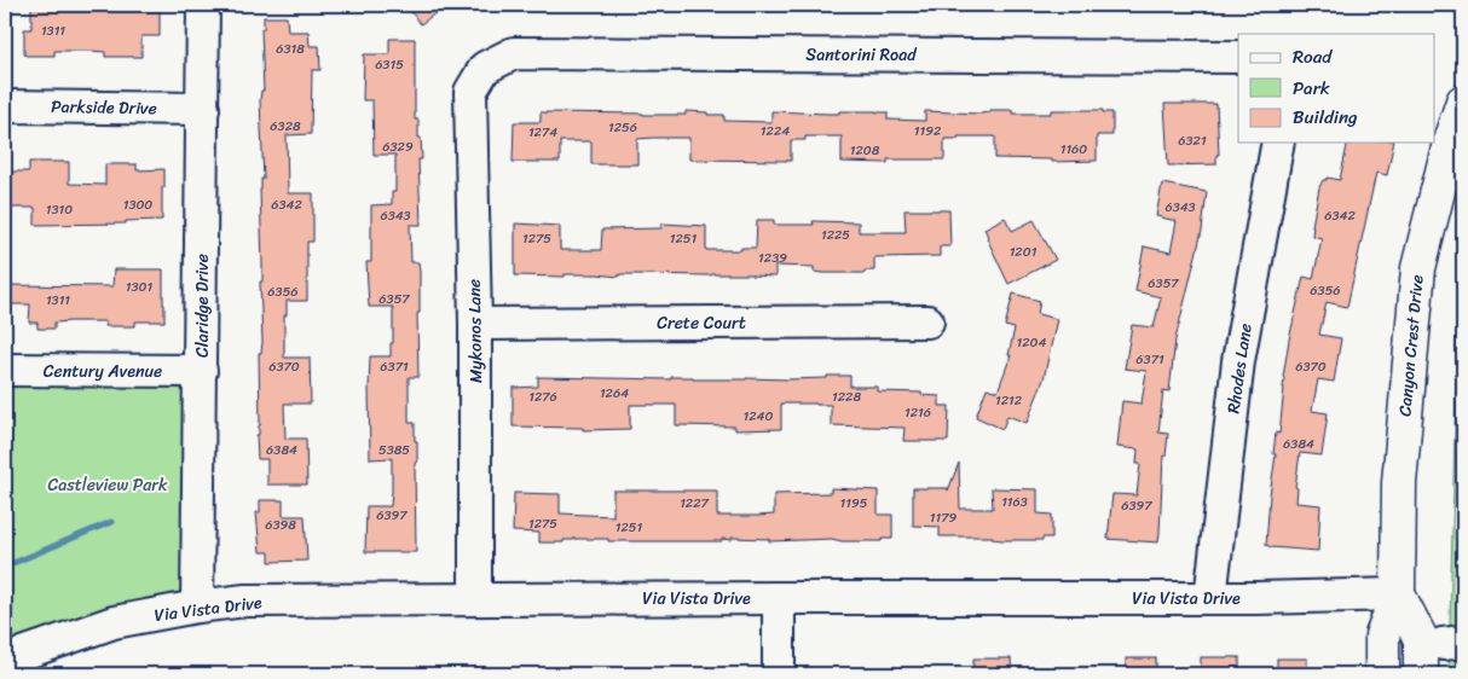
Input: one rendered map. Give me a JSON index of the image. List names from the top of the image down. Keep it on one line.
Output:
{"streets":{"main road":["Canyon Crest Drive"],"street":["Santorini Road","Parkside Drive","Claridge Drive","Crete Court","Mykonos Lane","Rhodes Lane","Century Avenue","Via Vista Drive"]},"crossings":[["Santorini Road","Mykonos Lane"],["Parkside Drive","Claridge Drive"],["Claridge Drive","Century Avenue"],["Claridge Drive","Via Vista Drive"],["Crete Court","Mykonos Lane"],["Mykonos Lane","Via Vista Drive"],["Canyon Crest Drive","Via Vista Drive"],["Rhodes Lane","Via Vista Drive"]],"parks":["Castleview Park"],"house_numbers":["1311","6318","6315","6328","1256","1224","1192","1274","6321","6329","1160","1208","1300","6342","6343","1310","6343","6342","1225","1275","1251","1201","1239","6357","1301","6356","6356","6357","1311","1204","6371","6370","6371","6370","1264","1276","1228","1212","1216","1240","6384","6384","5385","1163","1227","1195","6397","6397","1179","1275","6398","1251"],"legend":["Road","Park","Building"]}
